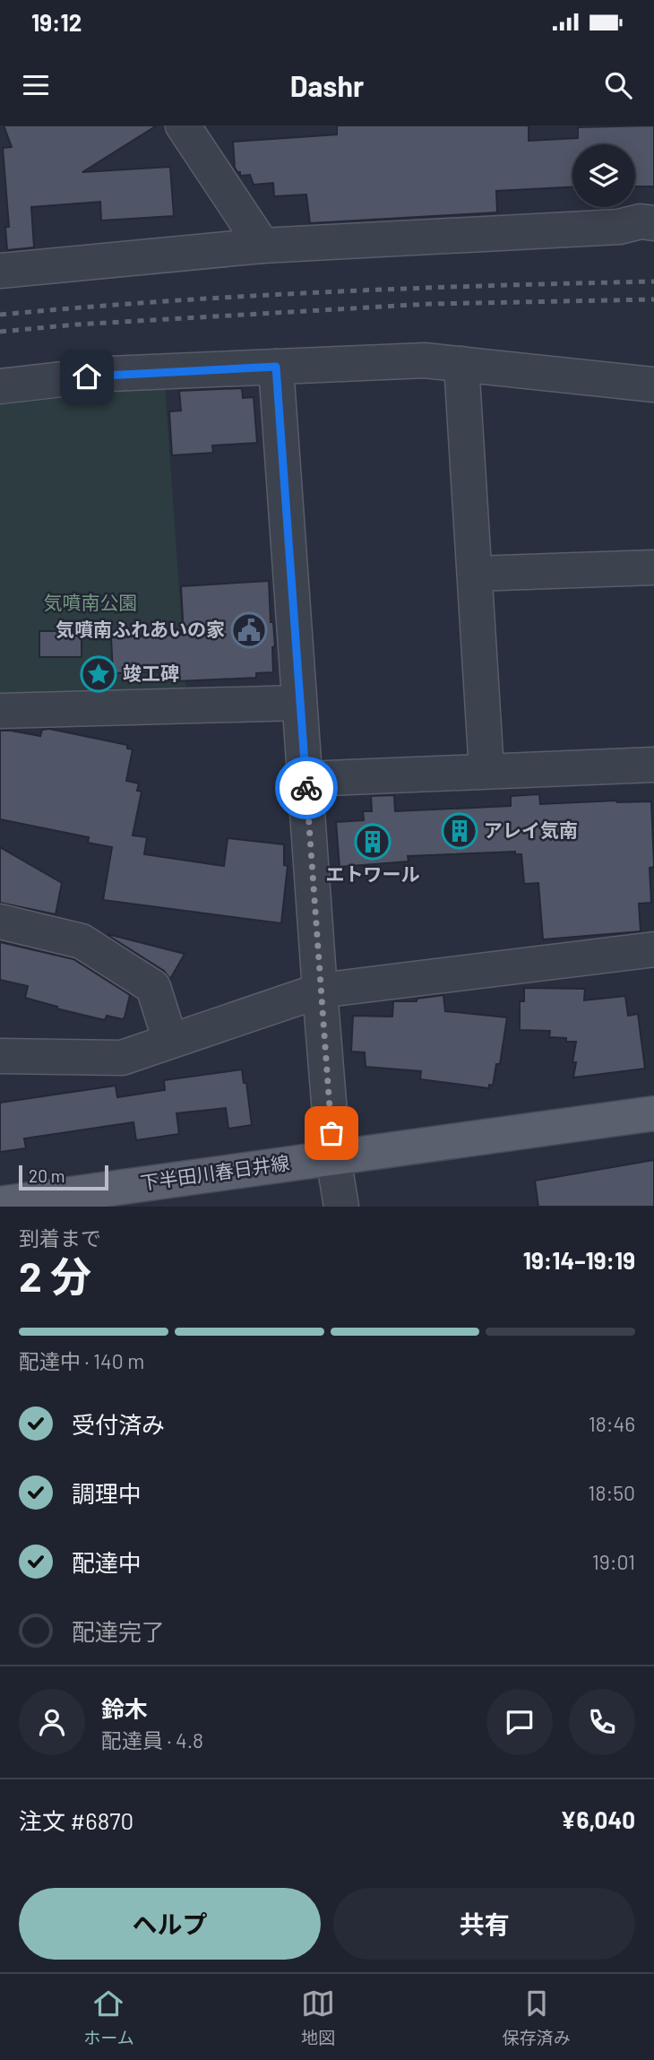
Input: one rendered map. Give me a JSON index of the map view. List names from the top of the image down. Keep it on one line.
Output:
{"streets":{"main road":["下半田川春日井線"]},"parks":["気噴南公園"],"places":{"public building":["気噴南ふれあいの家"],"place":["竣工碑"],"building":["アレイ気南","エトワール"]},"scale_bar":"20 m","page":{"status":"19:12","header":"Dashr","scale":"20 m","heading":["2 分","到着まで","19:14–19:19"],"panel":["鈴木","配達員 · 4.8","注文 #6870","¥6,040"],"bar":"配達中 · 140 m","list":[["受付済み","18:46"],["調理中","18:50"],["配達中","19:01"],"配達完了"],"buttons":["ヘルプ","共有"],"tabs":["ホーム","地図","保存済み"]}}
